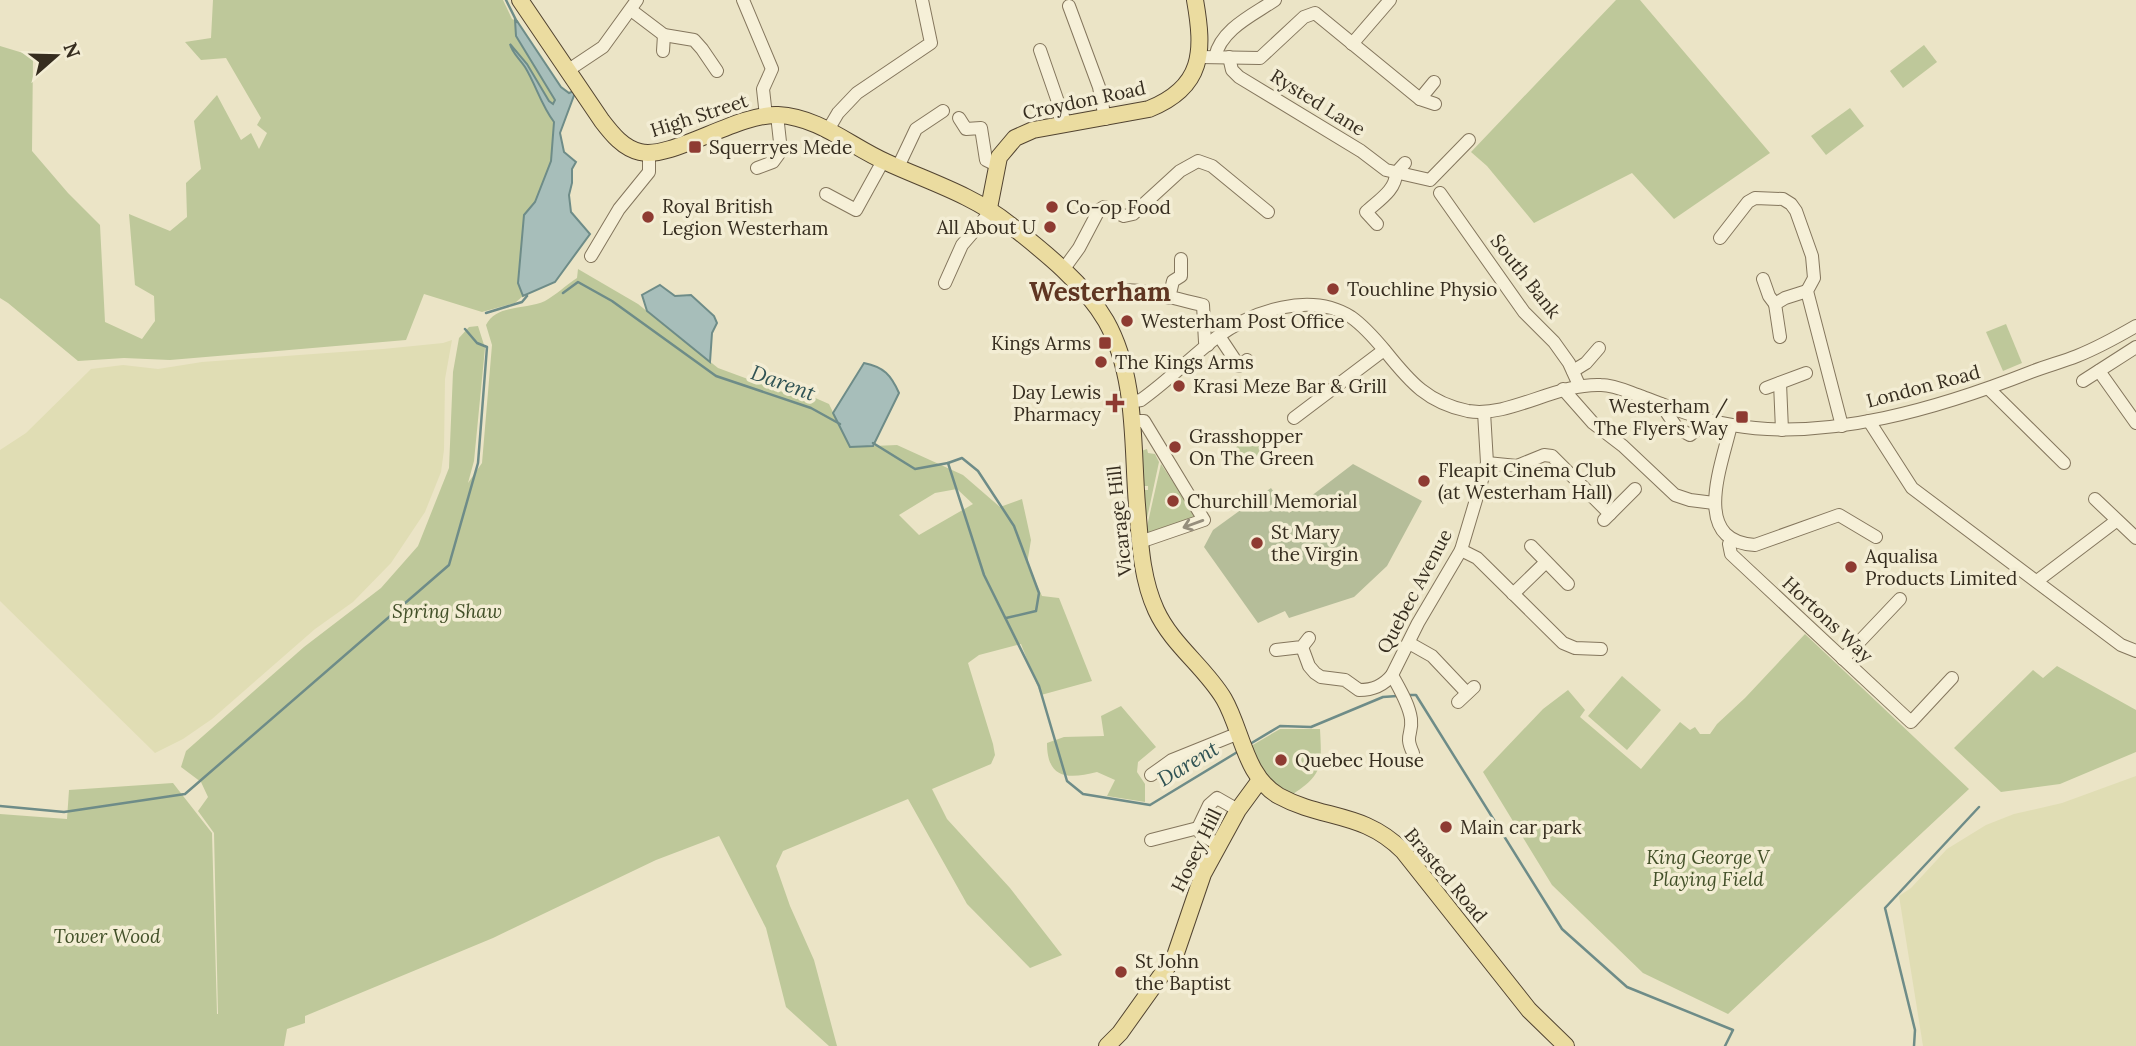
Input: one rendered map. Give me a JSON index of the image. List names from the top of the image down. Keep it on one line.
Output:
{"streets":{"main road":["Croydon Road","High Street","Vicarage Hill","Hosey Hill","Brasted Road"],"street":["Rysted Lane","South Bank","London Road","Quebec Avenue","Hortons Way"]},"crossings":[["Croydon Road","Rysted Lane"],["Croydon Road","High Street"],["High Street","Vicarage Hill"],["South Bank","London Road"],["London Road","Vicarage Hill"],["London Road","Quebec Avenue"],["Vicarage Hill","Hosey Hill"],["Vicarage Hill","Brasted Road"],["Hosey Hill","Brasted Road"]],"districts":["Westerham"],"water":["Darent"],"parks":["Spring Shaw","King George V Playing Field","Tower Wood"],"places":{"transit":["Squerryes Mede","Kings Arms","Westerham / The Flyers Way"],"other":["Co-op Food","Royal British Legion Westerham","All About U","Touchline Physio","Westerham Post Office","The Kings Arms","Krasi Meze Bar & Grill","Grasshopper On The Green","Fleapit Cinema Club (at Westerham Hall)","Churchill Memorial","St Mary the Virgin","Aqualisa Products Limited","Quebec House","Main car park","St John the Baptist"],"health":["Day Lewis Pharmacy"]},"north":"right"}
